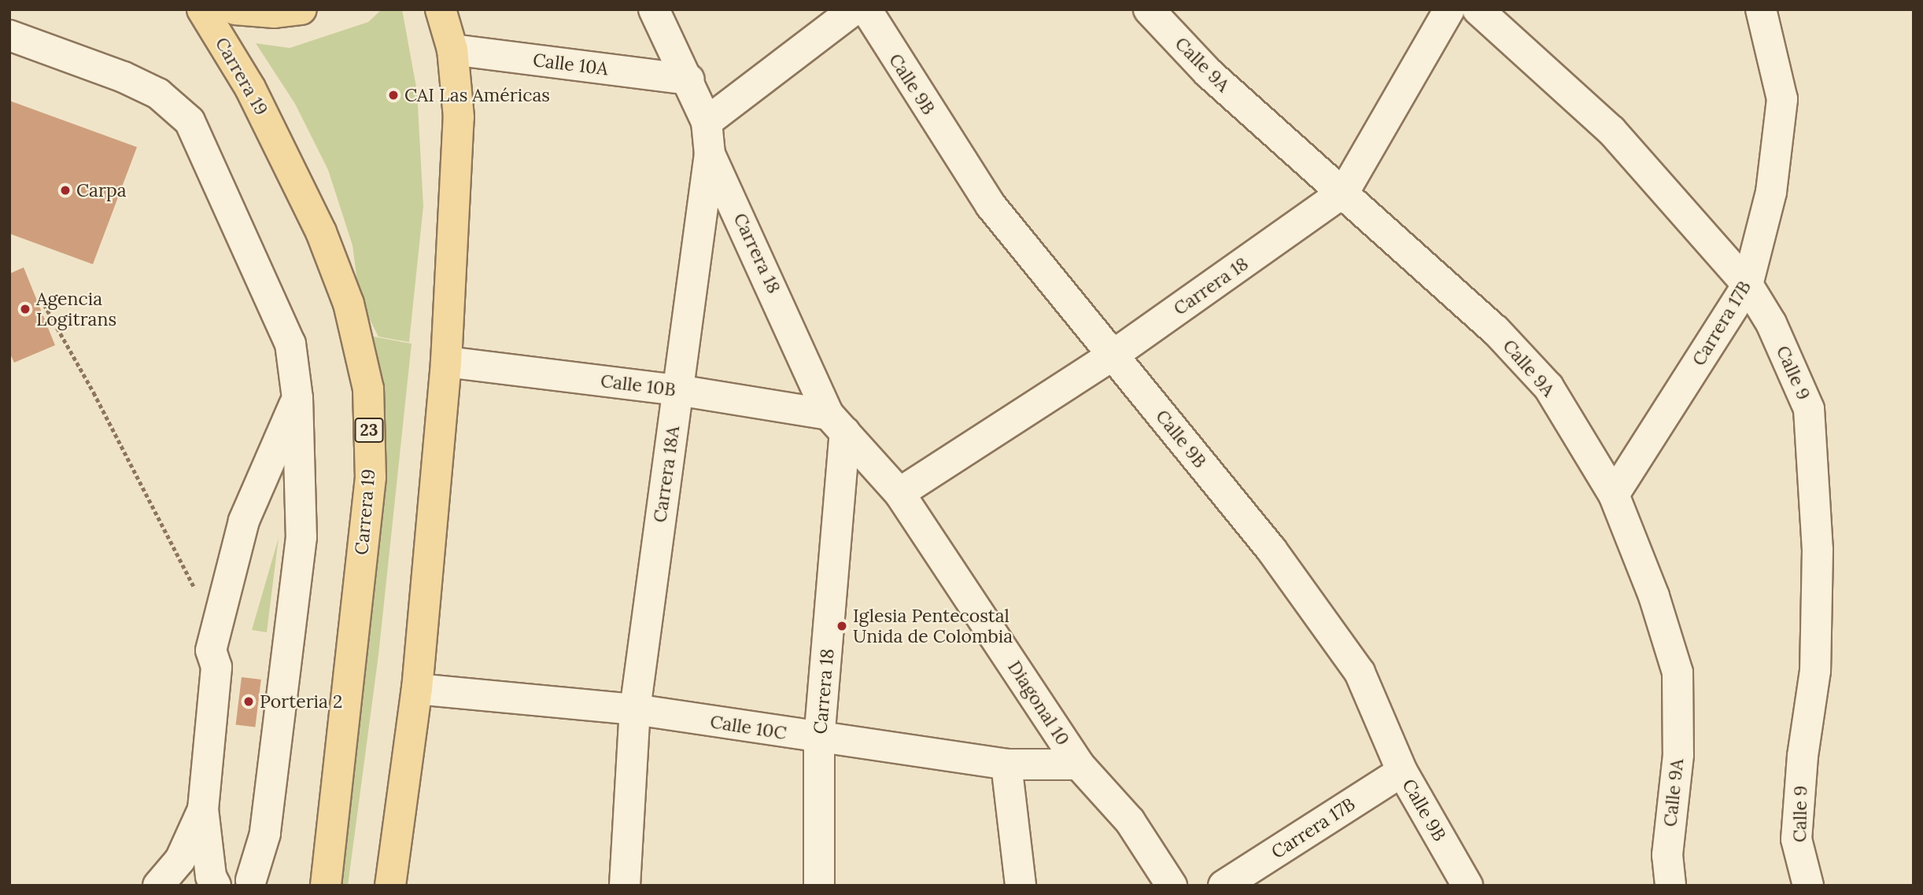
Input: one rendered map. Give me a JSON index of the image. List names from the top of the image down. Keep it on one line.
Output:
{"streets":{"main road":["Carrera 19","23"],"street":["Calle 10A","Calle 9A","Calle 9B","Carrera 18","Carrera 17B","Calle 9","Calle 10B","Carrera 18A","Diagonal 10","Calle 10C"]},"crossings":[["Calle 10A","Carrera 18A"],["Calle 9A","Carrera 18"],["Calle 9A","Carrera 17B"],["Calle 9B","Carrera 18"],["Calle 9B","Carrera 17B"],["Carrera 18","Calle 10B"],["Carrera 18","Carrera 18A"],["Carrera 18","Diagonal 10"],["Carrera 18","Calle 10C"],["Carrera 17B","Calle 9"],["Calle 10B","Carrera 18A"],["Calle 10B","Diagonal 10"],["Carrera 18A","Calle 10C"],["Diagonal 10","Calle 10C"]],"places":["CAI Las Américas","Carpa","Agencia Logitrans","Iglesia Pentecostal Unida de Colombia","Porteria 2"]}
